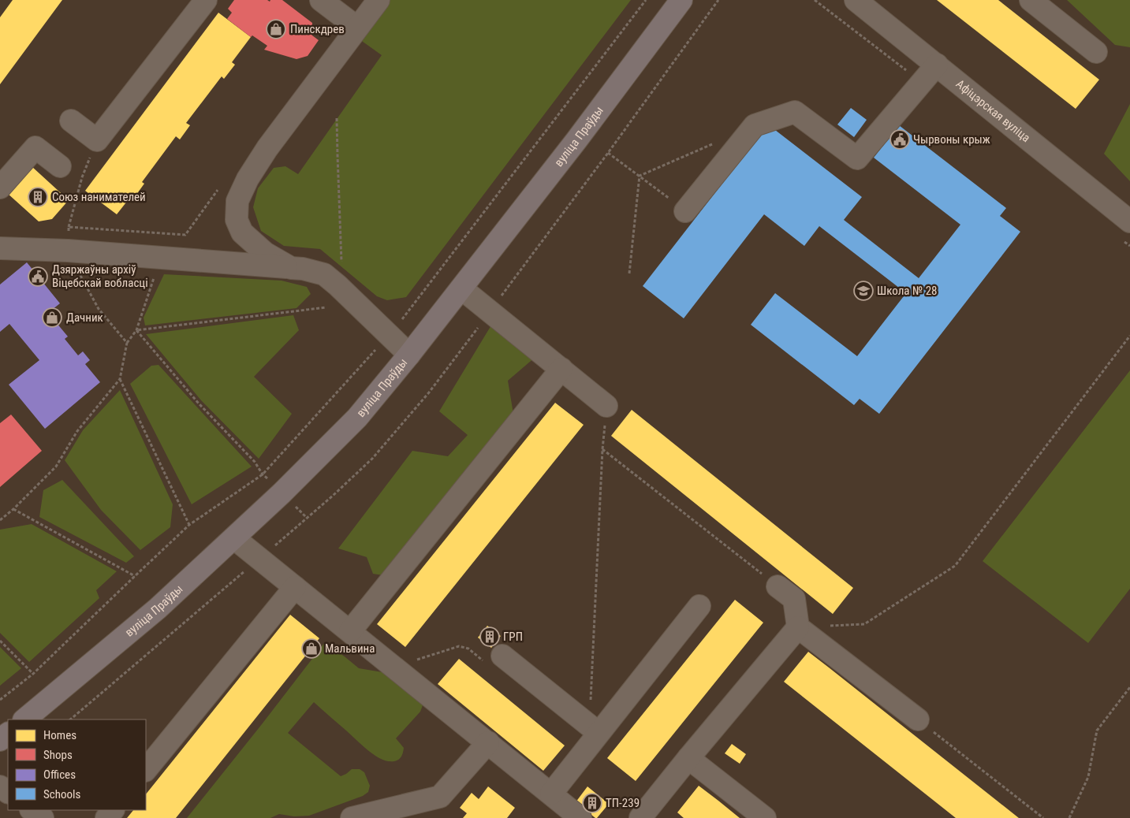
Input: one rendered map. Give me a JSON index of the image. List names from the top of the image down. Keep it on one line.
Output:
{"streets":{"main road":["вуліца Праўды"],"street":["Афіцэрская вуліца"]},"places":{"shop":["Пинскдрев","Дачник","Мальвина"],"public building":["Чырвоны крыж","Дзяржаўны архіў Віцебскай вобласці"],"building":["Союз нанимателей","ГРП","ТП-239"],"school or university":["Школа № 28"]},"legend":["Homes","Shops","Offices","Schools"]}
